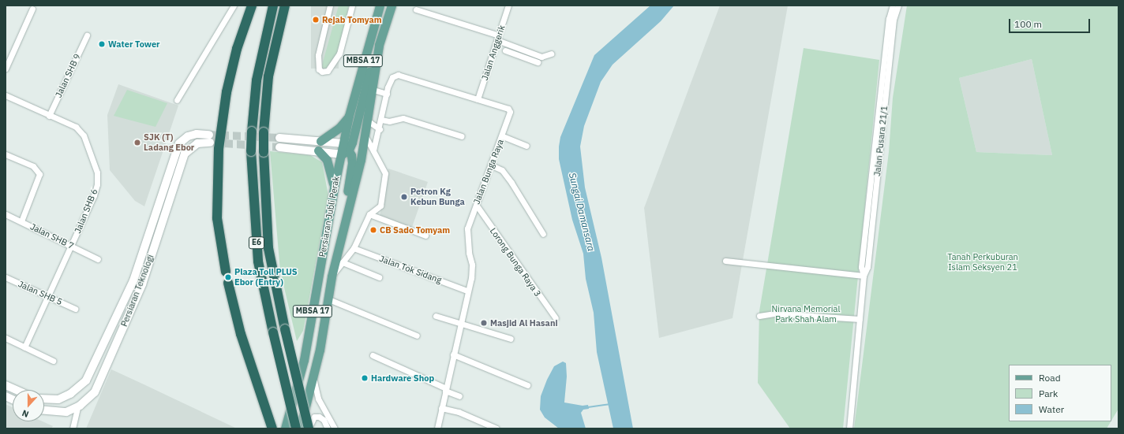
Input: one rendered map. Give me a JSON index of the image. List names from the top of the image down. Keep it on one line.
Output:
{"streets":{"highway":["E6"],"main road":["MBSA 17","Persiaran Jubli Perak","Persiaran Teknologi"],"street":["Jalan Anggerik","Jalan SHB 9","Jalan Pusara 21/1","Jalan Bunga Raya","Jalan SHB 6","Jalan SHB 7","Lorong Bunga Raya 3","Jalan Tok Sidang","Jalan SHB 5"]},"crossings":[["Jalan Anggerik","Jalan Bunga Raya"],["Jalan SHB 9","Jalan SHB 6"],["Jalan Bunga Raya","Lorong Bunga Raya 3"],["Jalan Bunga Raya","Jalan Tok Sidang"],["Jalan SHB 6","Jalan SHB 7"],["Jalan SHB 6","Jalan SHB 5"]],"water":["Sungai Damansara"],"parks":["Tanah Perkuburan Islam Seksyen 21","Nirvana Memorial Park Shah Alam"],"places":["Rejab Tomyam","Water Tower","SJK (T) Ladang Ebor","Petron Kg Kebun Bunga","CB Sado Tomyam","Plaza Toll PLUS Ebor (Entry)","Masjid Al Hasani","Hardware Shop"],"legend":["Road","Park","Water"],"scale_bar":"100 m","north":"bottom"}
